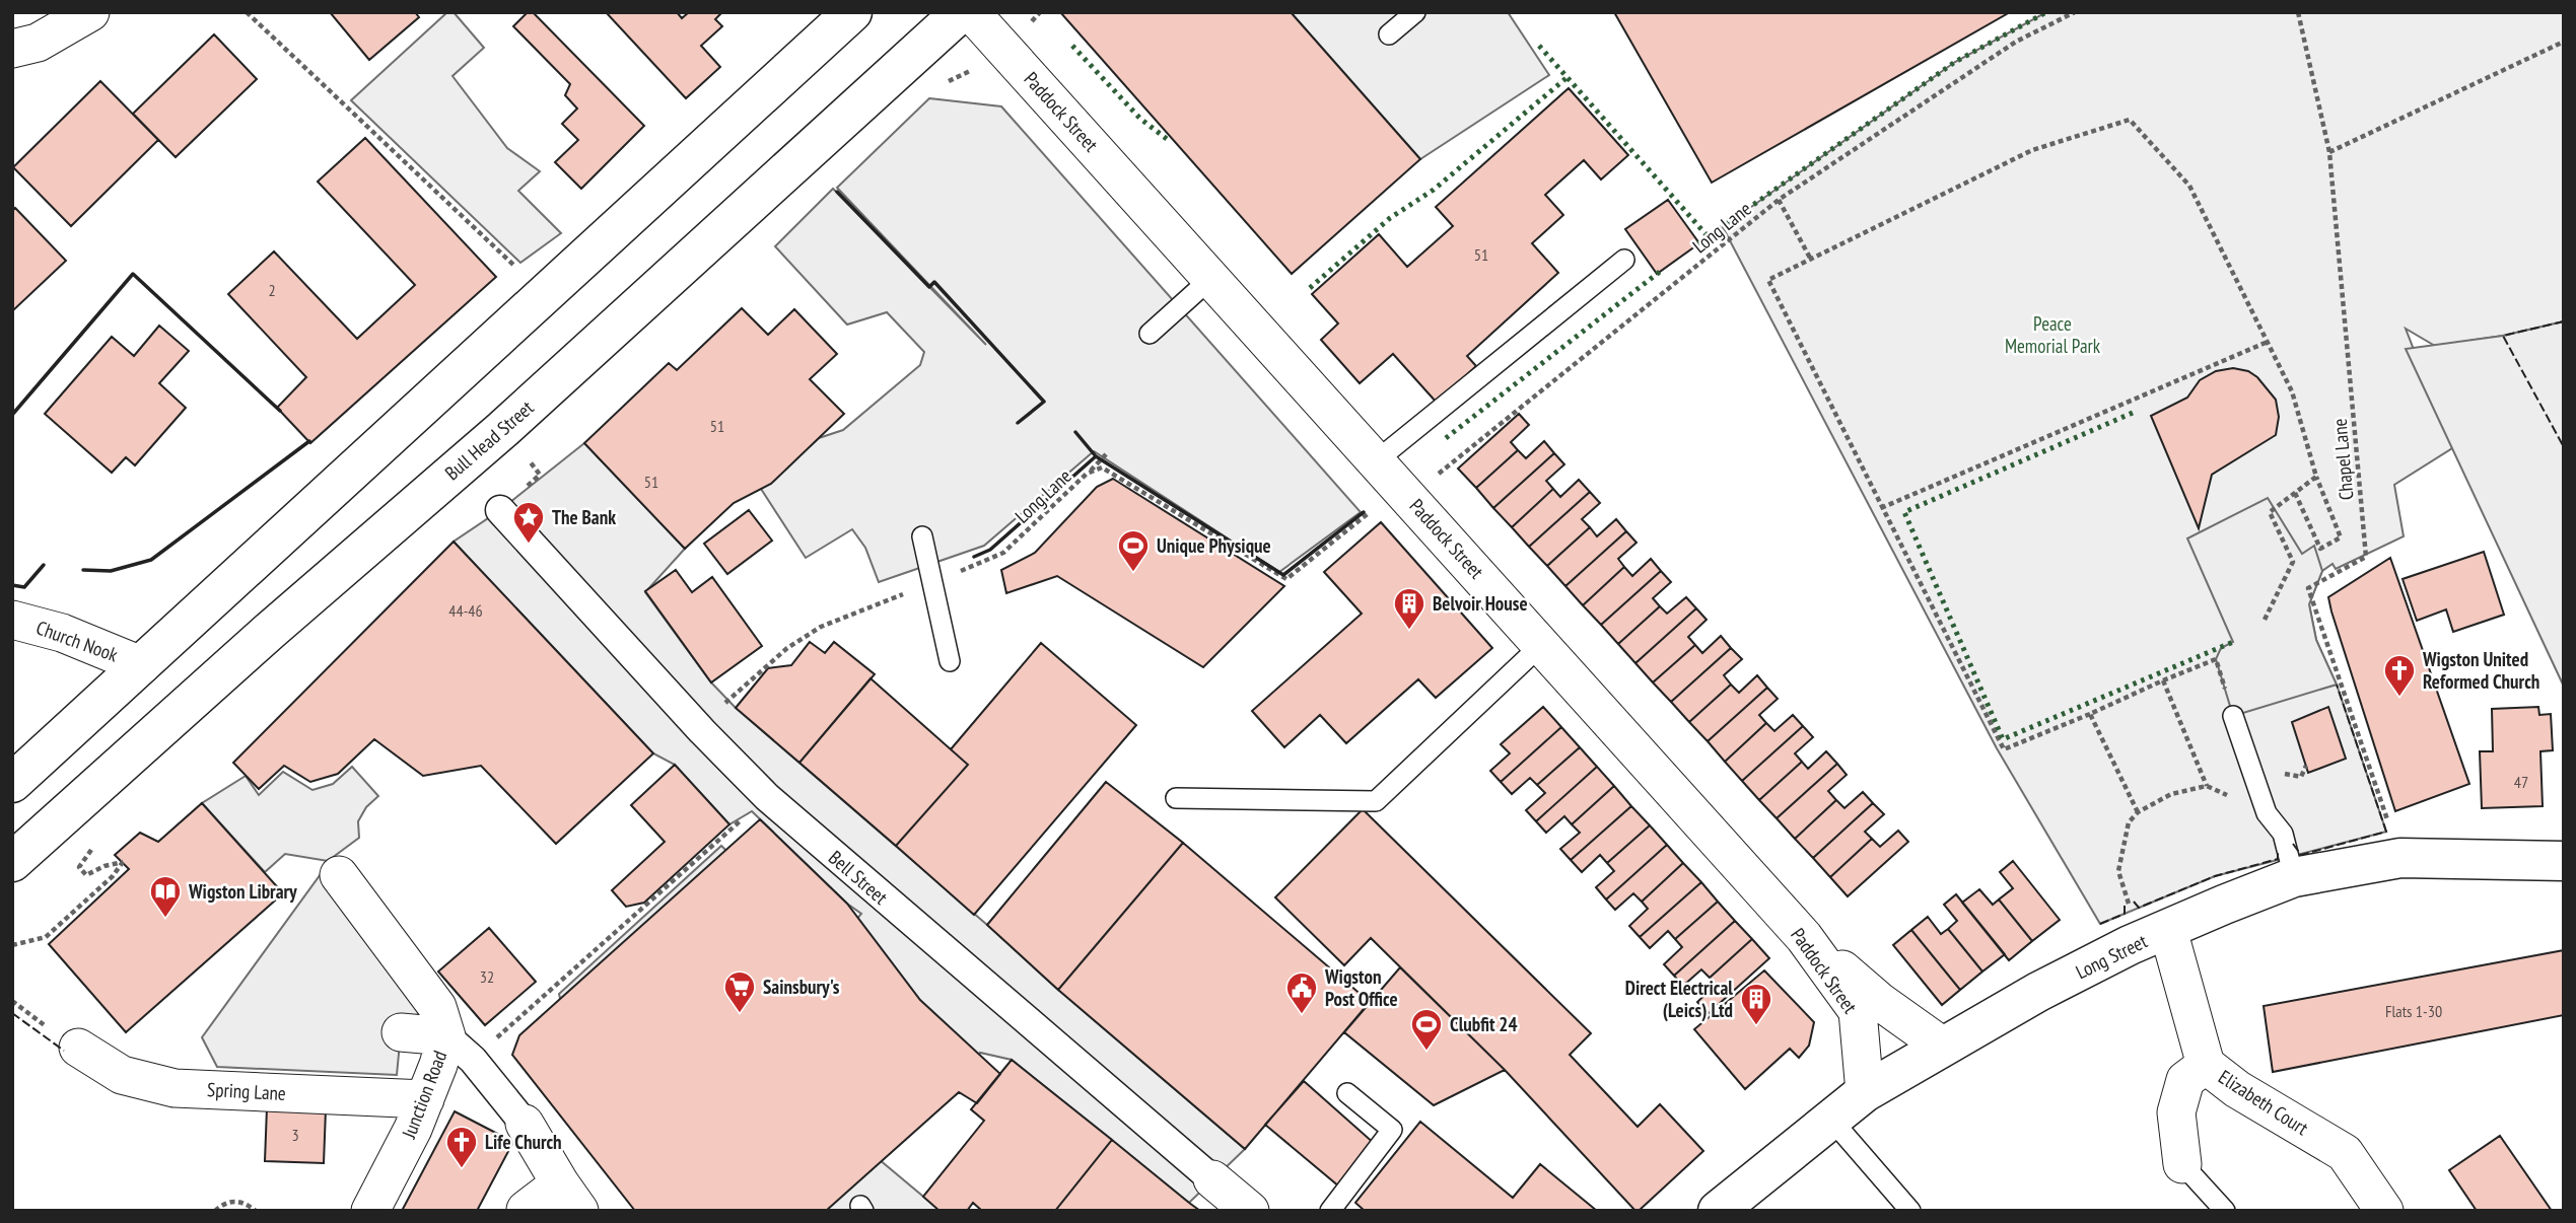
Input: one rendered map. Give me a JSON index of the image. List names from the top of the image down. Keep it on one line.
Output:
{"streets":{"main road":["Bull Head Street","Long Street"],"street":["Paddock Street","Church Nook","Bell Street","Spring Lane","Junction Road","Elizabeth Court"],"path":["Long Lane","Chapel Lane"]},"crossings":[["Paddock Street","Long Lane"],["Paddock Street","Long Street"],["Long Lane","Bell Street"],["Chapel Lane","Long Street"],["Long Street","Elizabeth Court"],["Spring Lane","Junction Road"]],"parks":["Peace Memorial Park"],"places":{"place":["The Bank"],"sports":["Unique Physique","Clubfit 24"],"building":["Belvoir House","Direct Electrical (Leics) Ltd"],"church":["Wigston United Reformed Church","Life Church"],"library":["Wigston Library"],"supermarket":["Sainsbury's"],"public building":["Wigston Post Office"]},"house_numbers":["51","2","51","51","44-46","47","32","Flats 1-30","3"]}
